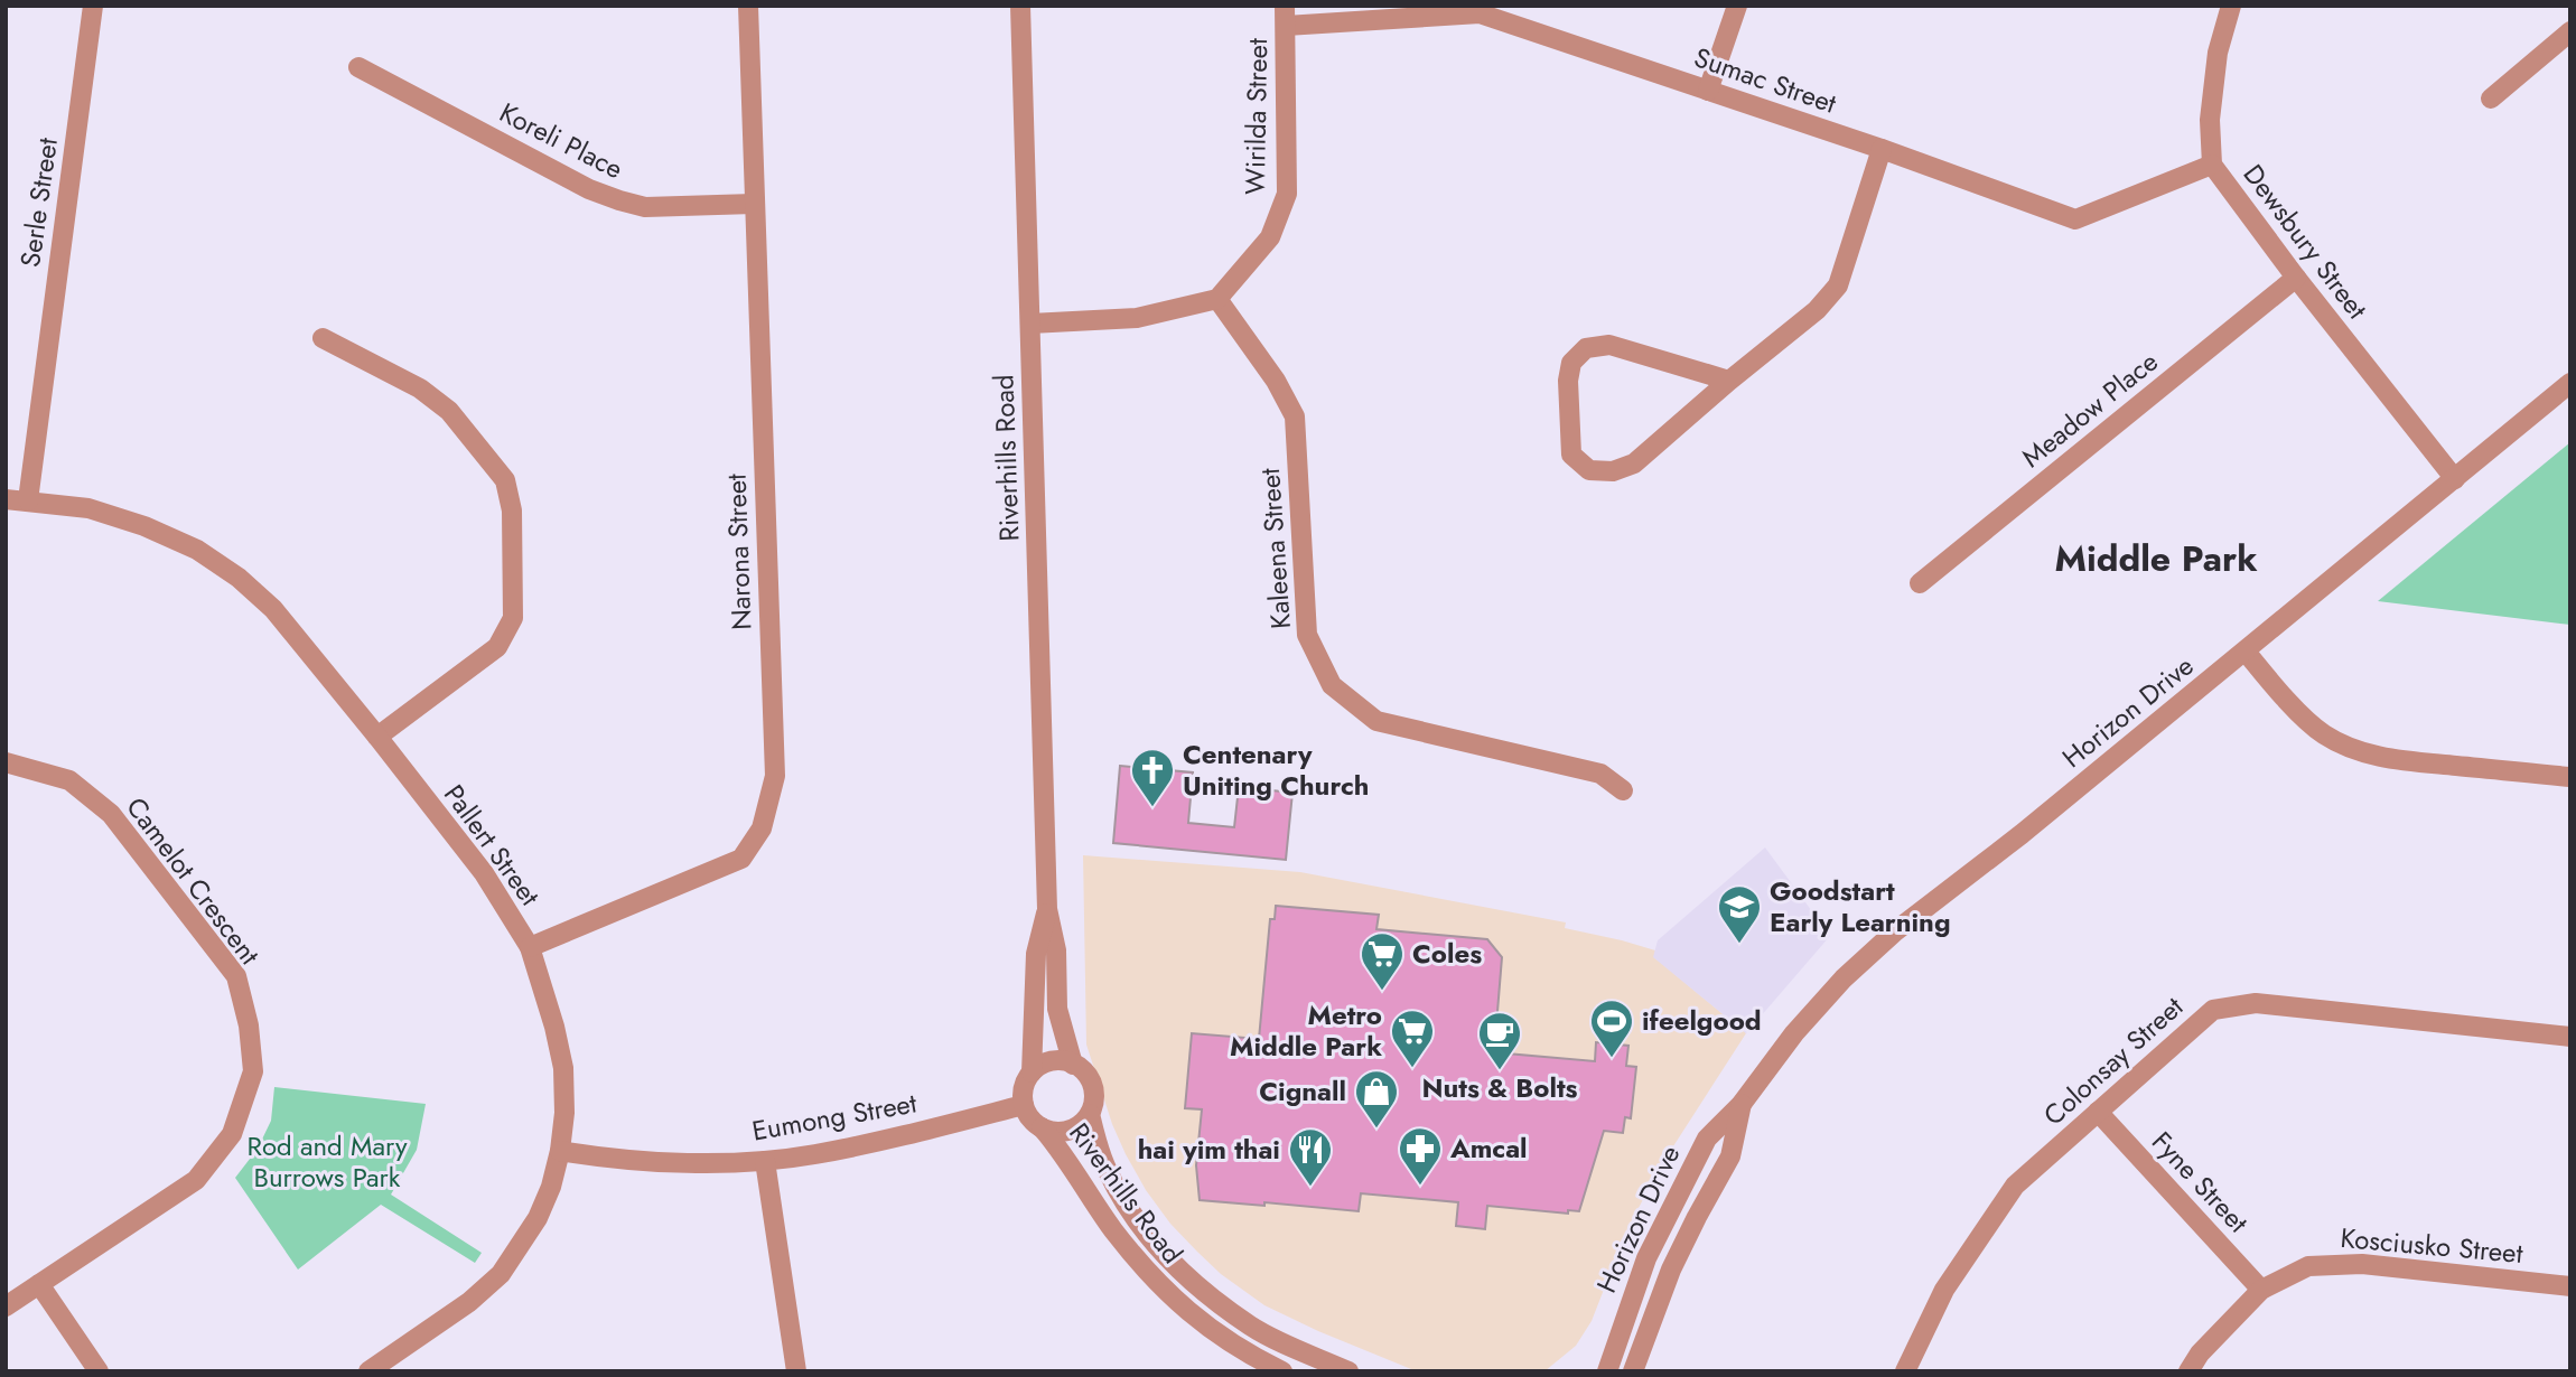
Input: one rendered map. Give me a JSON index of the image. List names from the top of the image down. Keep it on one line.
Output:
{"streets":{"street":["Sumac Street","Wirilda Street","Koreli Place","Serle Street","Dewsbury Street","Meadow Place","Riverhills Road","Kaleena Street","Narona Street","Horizon Drive","Pallert Street","Camelot Crescent","Colonsay Street","Eumong Street","Fyne Street","Kosciusko Street"]},"crossings":[["Sumac Street","Wirilda Street"],["Sumac Street","Dewsbury Street"],["Wirilda Street","Kaleena Street"],["Koreli Place","Narona Street"],["Serle Street","Pallert Street"],["Dewsbury Street","Meadow Place"],["Dewsbury Street","Horizon Drive"],["Riverhills Road","Eumong Street"],["Narona Street","Pallert Street"],["Pallert Street","Eumong Street"],["Colonsay Street","Fyne Street"],["Fyne Street","Kosciusko Street"]],"districts":["Middle Park"],"parks":["Rod and Mary Burrows Park"],"places":{"church":["Centenary Uniting Church"],"school or university":["Goodstart Early Learning"],"supermarket":["Coles","Metro Middle Park"],"sports":["ifeelgood"],"cafe":["Nuts & Bolts"],"shop":["Cignall"],"pharmacy":["Amcal"],"restaurant":["hai yim thai"]}}
